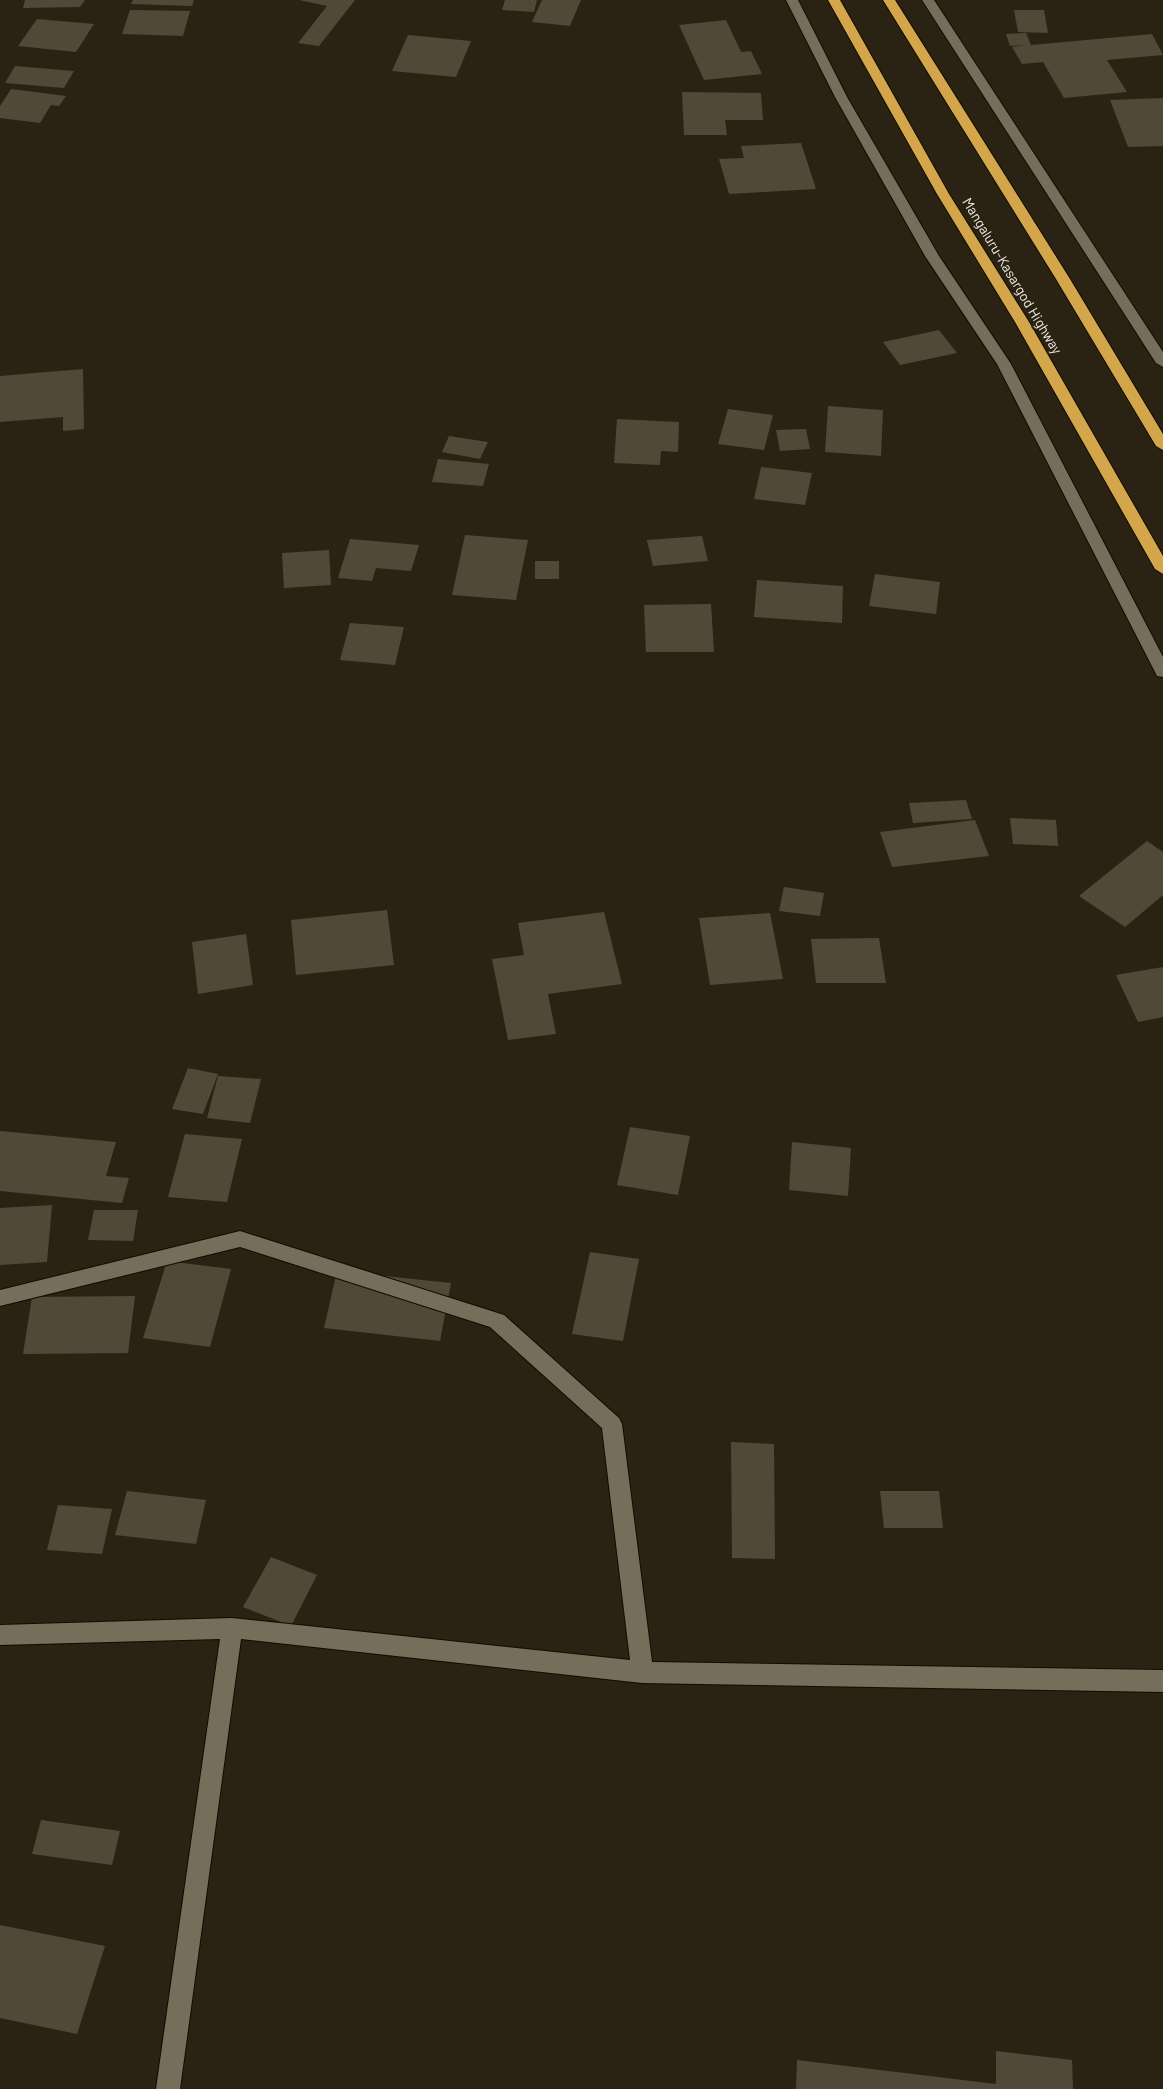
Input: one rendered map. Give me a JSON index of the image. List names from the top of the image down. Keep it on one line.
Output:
{"streets":{"highway":["Mangaluru-Kasargod Highway"]}}
